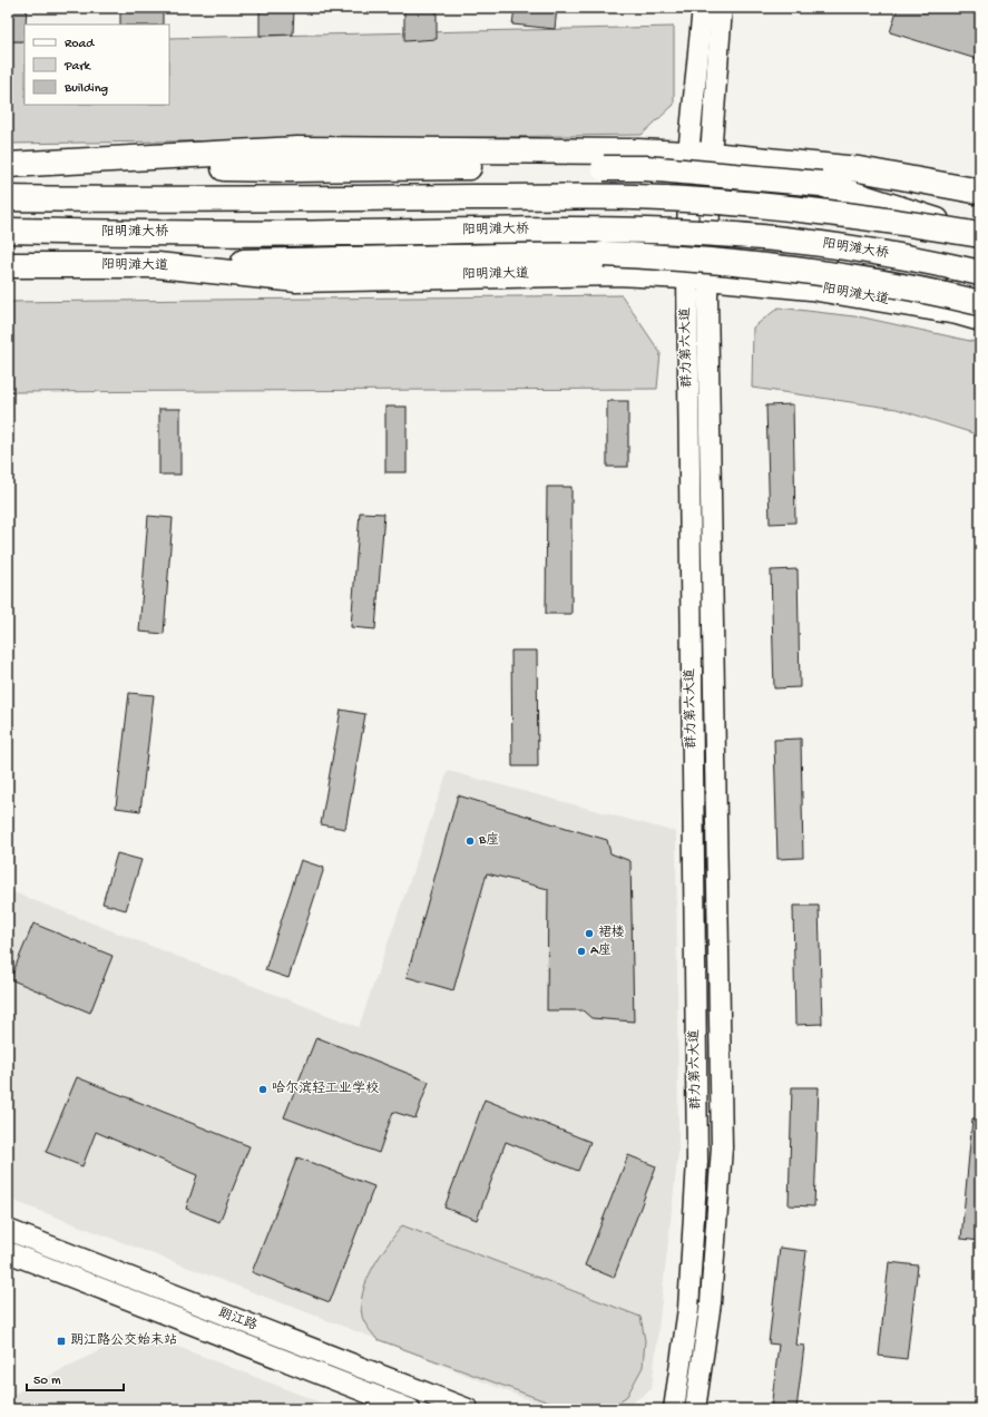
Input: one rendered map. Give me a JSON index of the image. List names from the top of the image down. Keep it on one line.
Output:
{"streets":{"highway":["阳明滩大桥","阳明滩大道"],"main road":["群力第六大道","朗江路"]},"crossings":[["阳明滩大道","群力第六大道"]],"places":{"other":["B座","裙楼","A座","哈尔滨轻工业学校"],"transit":["朗江路公交始末站"]},"legend":["Road","Park","Building"],"scale_bar":"50 m"}
